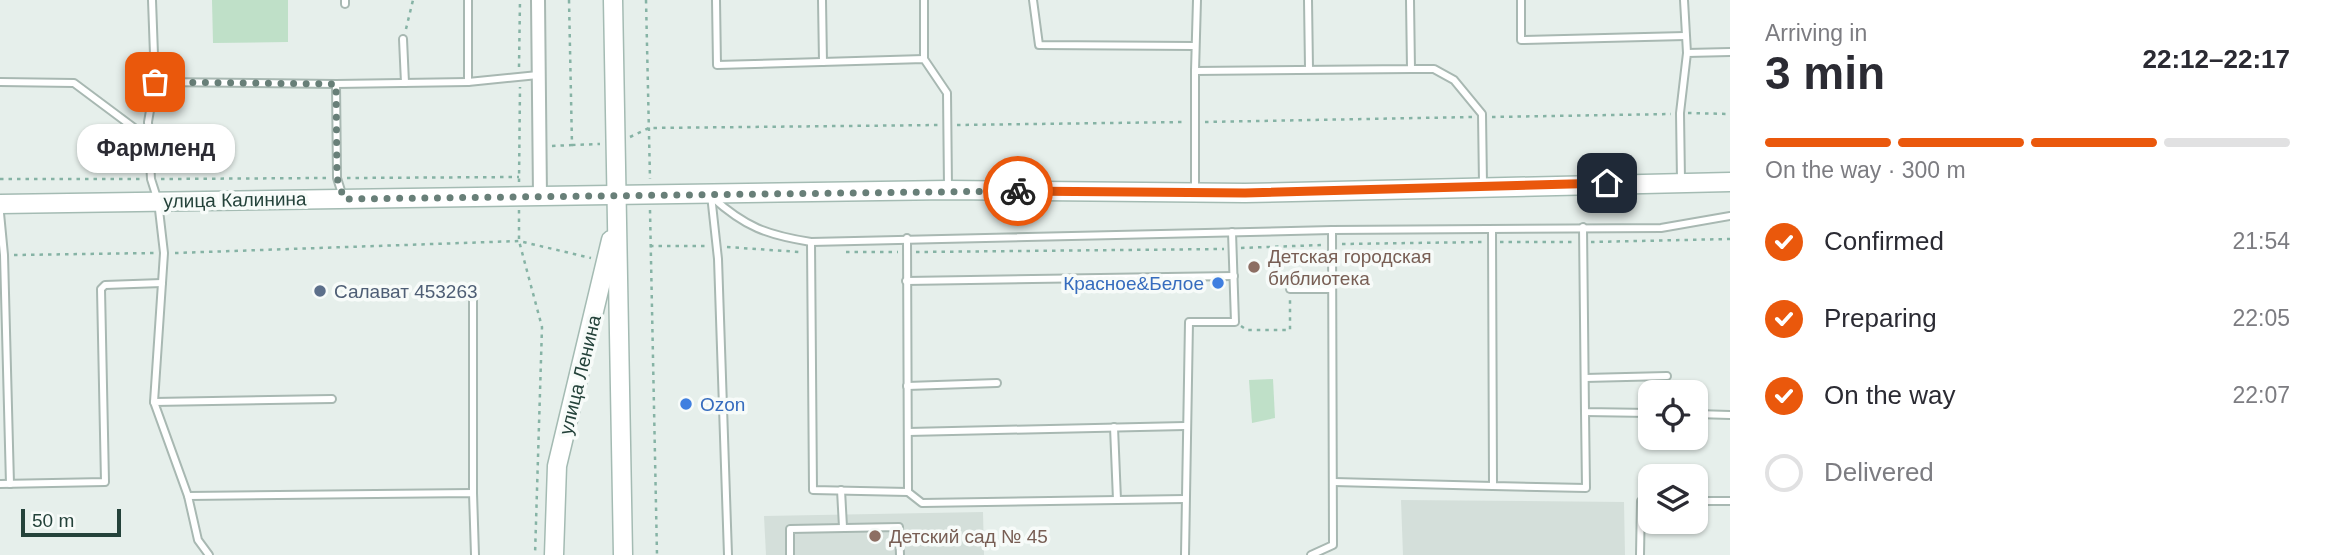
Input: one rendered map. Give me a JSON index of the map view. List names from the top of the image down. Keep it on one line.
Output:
{"streets":{"street":["улица Калинина","улица Ленина"]},"crossings":[["улица Калинина","улица Ленина"]],"places":["Фармленд","Детская городская библиотека","Красное&Белое","Салават 453263","Ozon","Детский сад № 45"],"scale_bar":"50 m","page":{"heading":["3 min","Arriving in","22:12–22:17"],"bar":"On the way · 300 m","bubble":"Фармленд","list":[["Confirmed","21:54"],["Preparing","22:05"],["On the way","22:07"],"Delivered"],"scale":"50 m"}}
